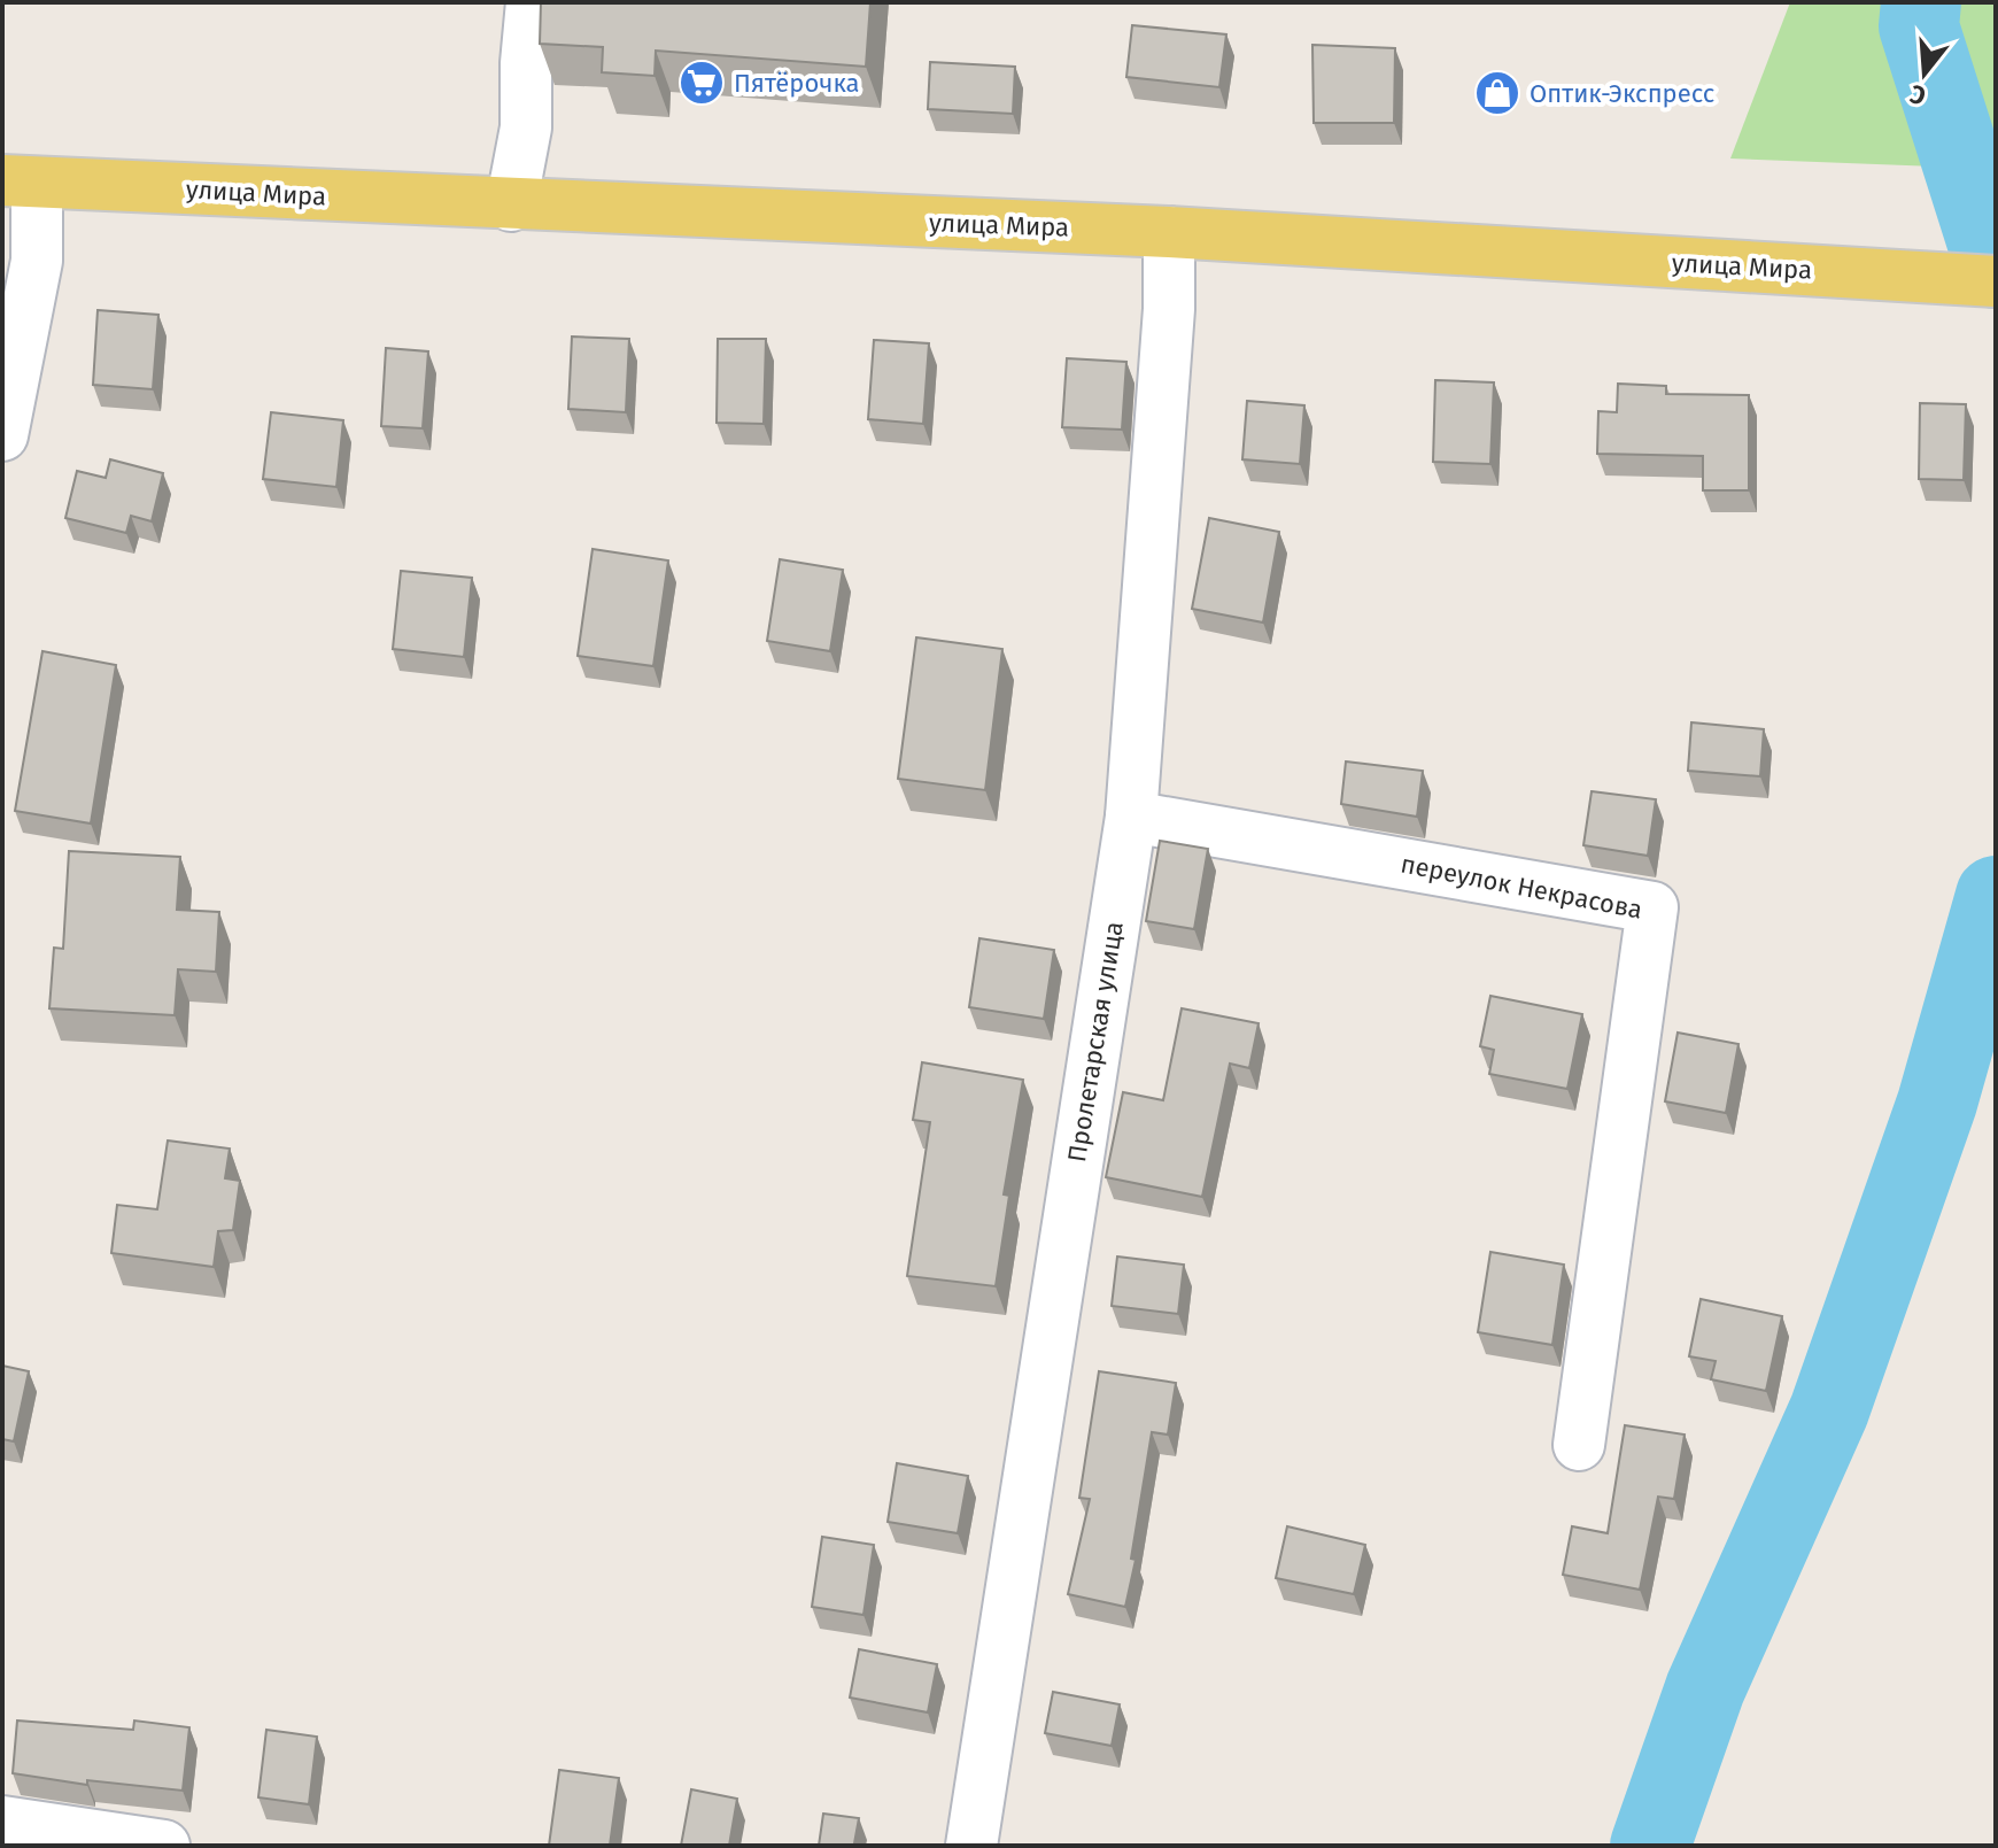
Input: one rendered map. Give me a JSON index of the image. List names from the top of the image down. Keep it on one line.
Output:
{"streets":{"main road":["улица Мира"],"street":["переулок Некрасова","Пролетарская улица"]},"crossings":[["улица Мира","Пролетарская улица"],["переулок Некрасова","Пролетарская улица"]],"places":{"supermarket":["Пятёрочка"],"shop":["Оптик-Экспресс"]},"north":"bottom"}
